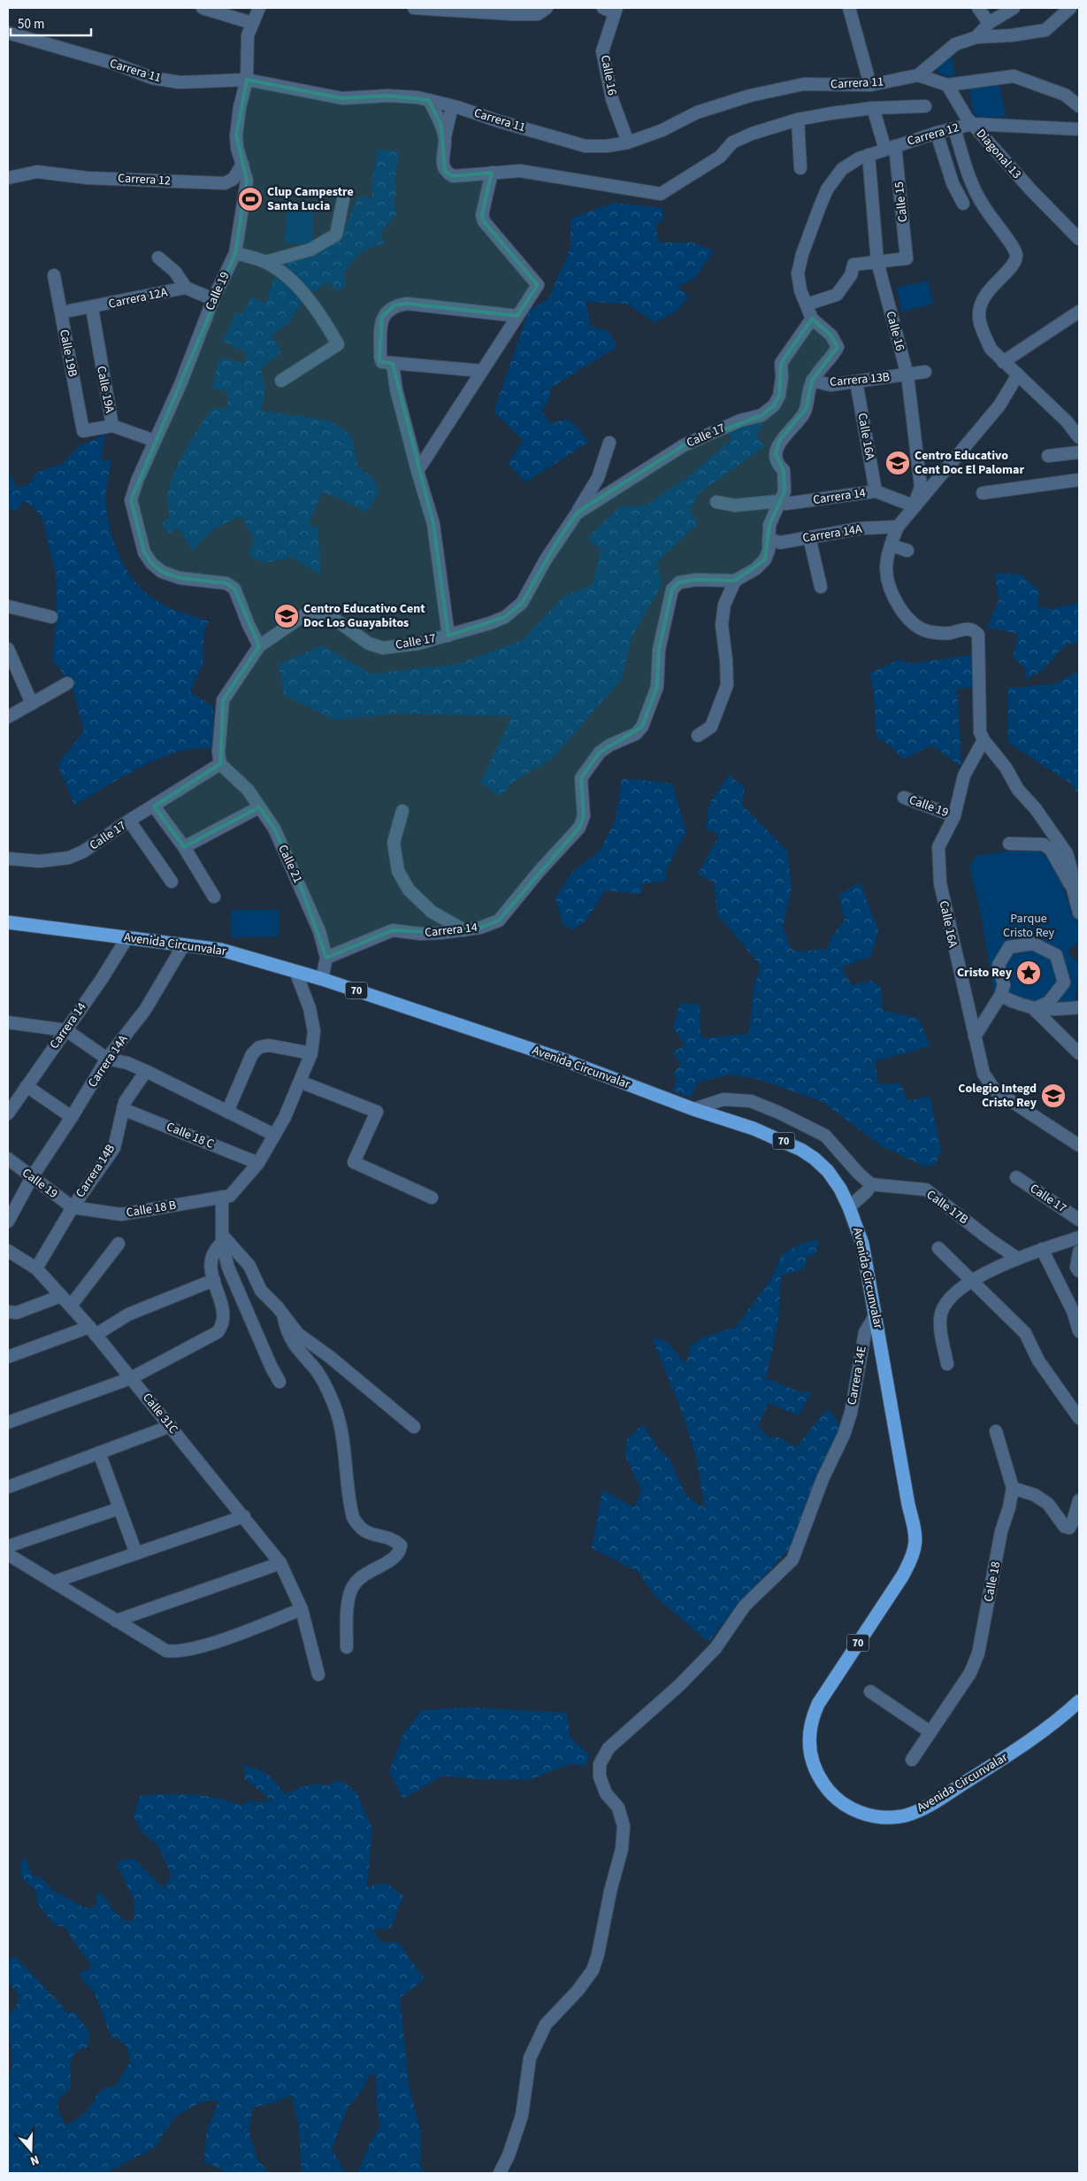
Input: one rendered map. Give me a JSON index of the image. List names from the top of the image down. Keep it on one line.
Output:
{"streets":{"main road":["Avenida Circunvalar","70"],"street":["Carrera 11","Calle 16","Carrera 12","Diagonal 13","Calle 15","Calle 19","Carrera 12A","Calle 19B","Carrera 13B","Calle 19A","Calle 17","Calle 16A","Carrera 14","Carrera 14A","Calle 21","Calle 18 C","Carrera 14B","Calle 17B","Calle 18 B","Carrera 14E","Calle 31C","Calle 18"]},"crossings":[["Carrera 11","Calle 16"],["Carrera 11","Calle 19"],["Calle 16","Carrera 12"],["Calle 16","Calle 15"],["Calle 16","Carrera 13B"],["Calle 16","Carrera 14"],["Carrera 12","Diagonal 13"],["Carrera 12","Calle 15"],["Carrera 12","Calle 19"],["Calle 19","Calle 19A"],["Calle 19","Calle 17"],["Calle 19","Calle 16A"],["Calle 19","Carrera 14A"],["Calle 19","Carrera 14B"],["Calle 19","Calle 18 B"],["Carrera 12A","Calle 19B"],["Carrera 12A","Calle 19A"],["Calle 19B","Calle 19A"],["Carrera 13B","Calle 16A"],["Calle 17","Calle 21"],["Calle 16A","Carrera 14"],["Carrera 14","Calle 21"],["Carrera 14","Avenida Circunvalar"],["Carrera 14A","Avenida Circunvalar"],["Calle 21","Avenida Circunvalar"],["Avenida Circunvalar","Carrera 14E"],["Calle 18 C","Carrera 14B"],["Carrera 14B","Calle 18 B"],["Carrera 14B","Calle 31C"]],"parks":["Parque Cristo Rey"],"places":{"sports":["Clup Campestre Santa Lucia"],"school or university":["Centro Educativo Cent Doc El Palomar","Centro Educativo Cent Doc Los Guayabitos","Colegio Integd Cristo Rey"],"place":["Cristo Rey"]},"scale_bar":"50 m","north":"bottom"}
